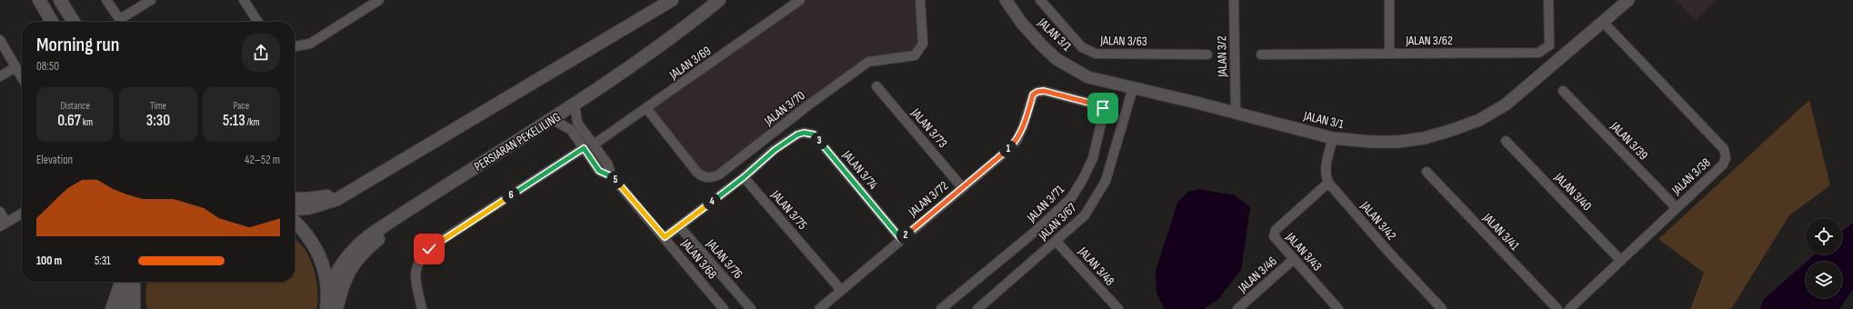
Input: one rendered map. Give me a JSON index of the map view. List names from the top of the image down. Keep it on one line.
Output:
{"streets":{"main road":["PERSIARAN PEKELILING"],"street":["JALAN 3/1","JALAN 3/62","JALAN 3/63","JALAN 3/2","JALAN 3/69","JALAN 3/70","JALAN 3/73","JALAN 3/39","JALAN 3/74","JALAN 3/38","JALAN 3/40","JALAN 3/72","JALAN 3/71","JALAN 3/75","JALAN 3/42","JALAN 3/67","JALAN 3/41","JALAN 3/43","JALAN 3/68","JALAN 3/76","JALAN 3/48","JALAN 3/46"]},"crossings":[["JALAN 3/1","JALAN 3/2"],["JALAN 3/1","JALAN 3/38"],["JALAN 3/1","JALAN 3/67"],["JALAN 3/69","JALAN 3/70"],["JALAN 3/69","JALAN 3/68"],["JALAN 3/73","JALAN 3/72"],["JALAN 3/39","JALAN 3/38"],["PERSIARAN PEKELILING","JALAN 3/68"],["JALAN 3/74","JALAN 3/72"],["JALAN 3/74","JALAN 3/75"],["JALAN 3/38","JALAN 3/40"],["JALAN 3/72","JALAN 3/71"],["JALAN 3/72","JALAN 3/75"],["JALAN 3/42","JALAN 3/43"],["JALAN 3/67","JALAN 3/48"],["JALAN 3/43","JALAN 3/46"]],"page":{"heading":["Morning run","08:50"],"stats":[["Distance","0.67 km"],["Time","3:30"],["Pace","5:13 /km"]],"pins":["3","1","5","6","4","2"],"chart":["Elevation","42–52 m"],"list":[{"name":"100 m","note":"5:31"}]}}
